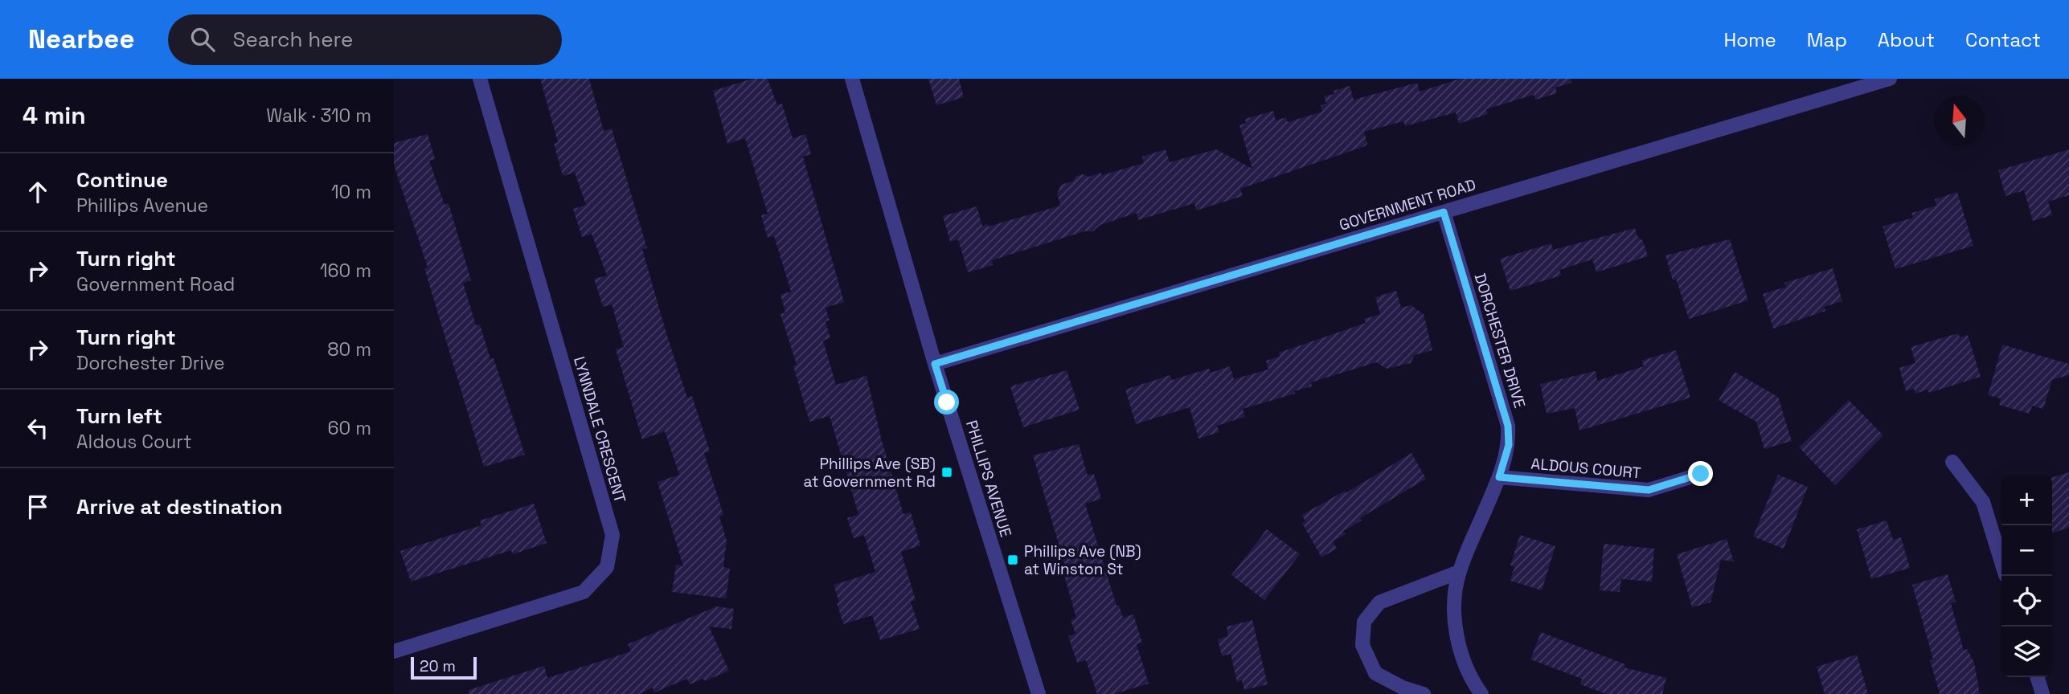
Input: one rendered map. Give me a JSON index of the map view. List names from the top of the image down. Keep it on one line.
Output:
{"streets":{"street":["GOVERNMENT ROAD","DORCHESTER DRIVE","LYNNDALE CRESCENT","ALDOUS COURT","PHILLIPS AVENUE"]},"crossings":[["GOVERNMENT ROAD","DORCHESTER DRIVE"],["GOVERNMENT ROAD","PHILLIPS AVENUE"],["DORCHESTER DRIVE","ALDOUS COURT"]],"places":{"transit":["Phillips Ave (SB) at Government Rd","Phillips Ave (NB) at Winston St"]},"scale_bar":"20 m","north":"top","page":{"header":"Nearbee","search":"Search here","nav":["Home","Map","About","Contact"],"heading":["4 min","Walk · 310 m"],"list":[["Continue","Phillips Avenue","10 m"],["Turn right","Government Road","160 m"],["Turn right","Dorchester Drive","80 m"],["Turn left","Aldous Court","60 m"],"Arrive at destination"],"map_buttons":["+","−"],"scale":"20 m"}}
